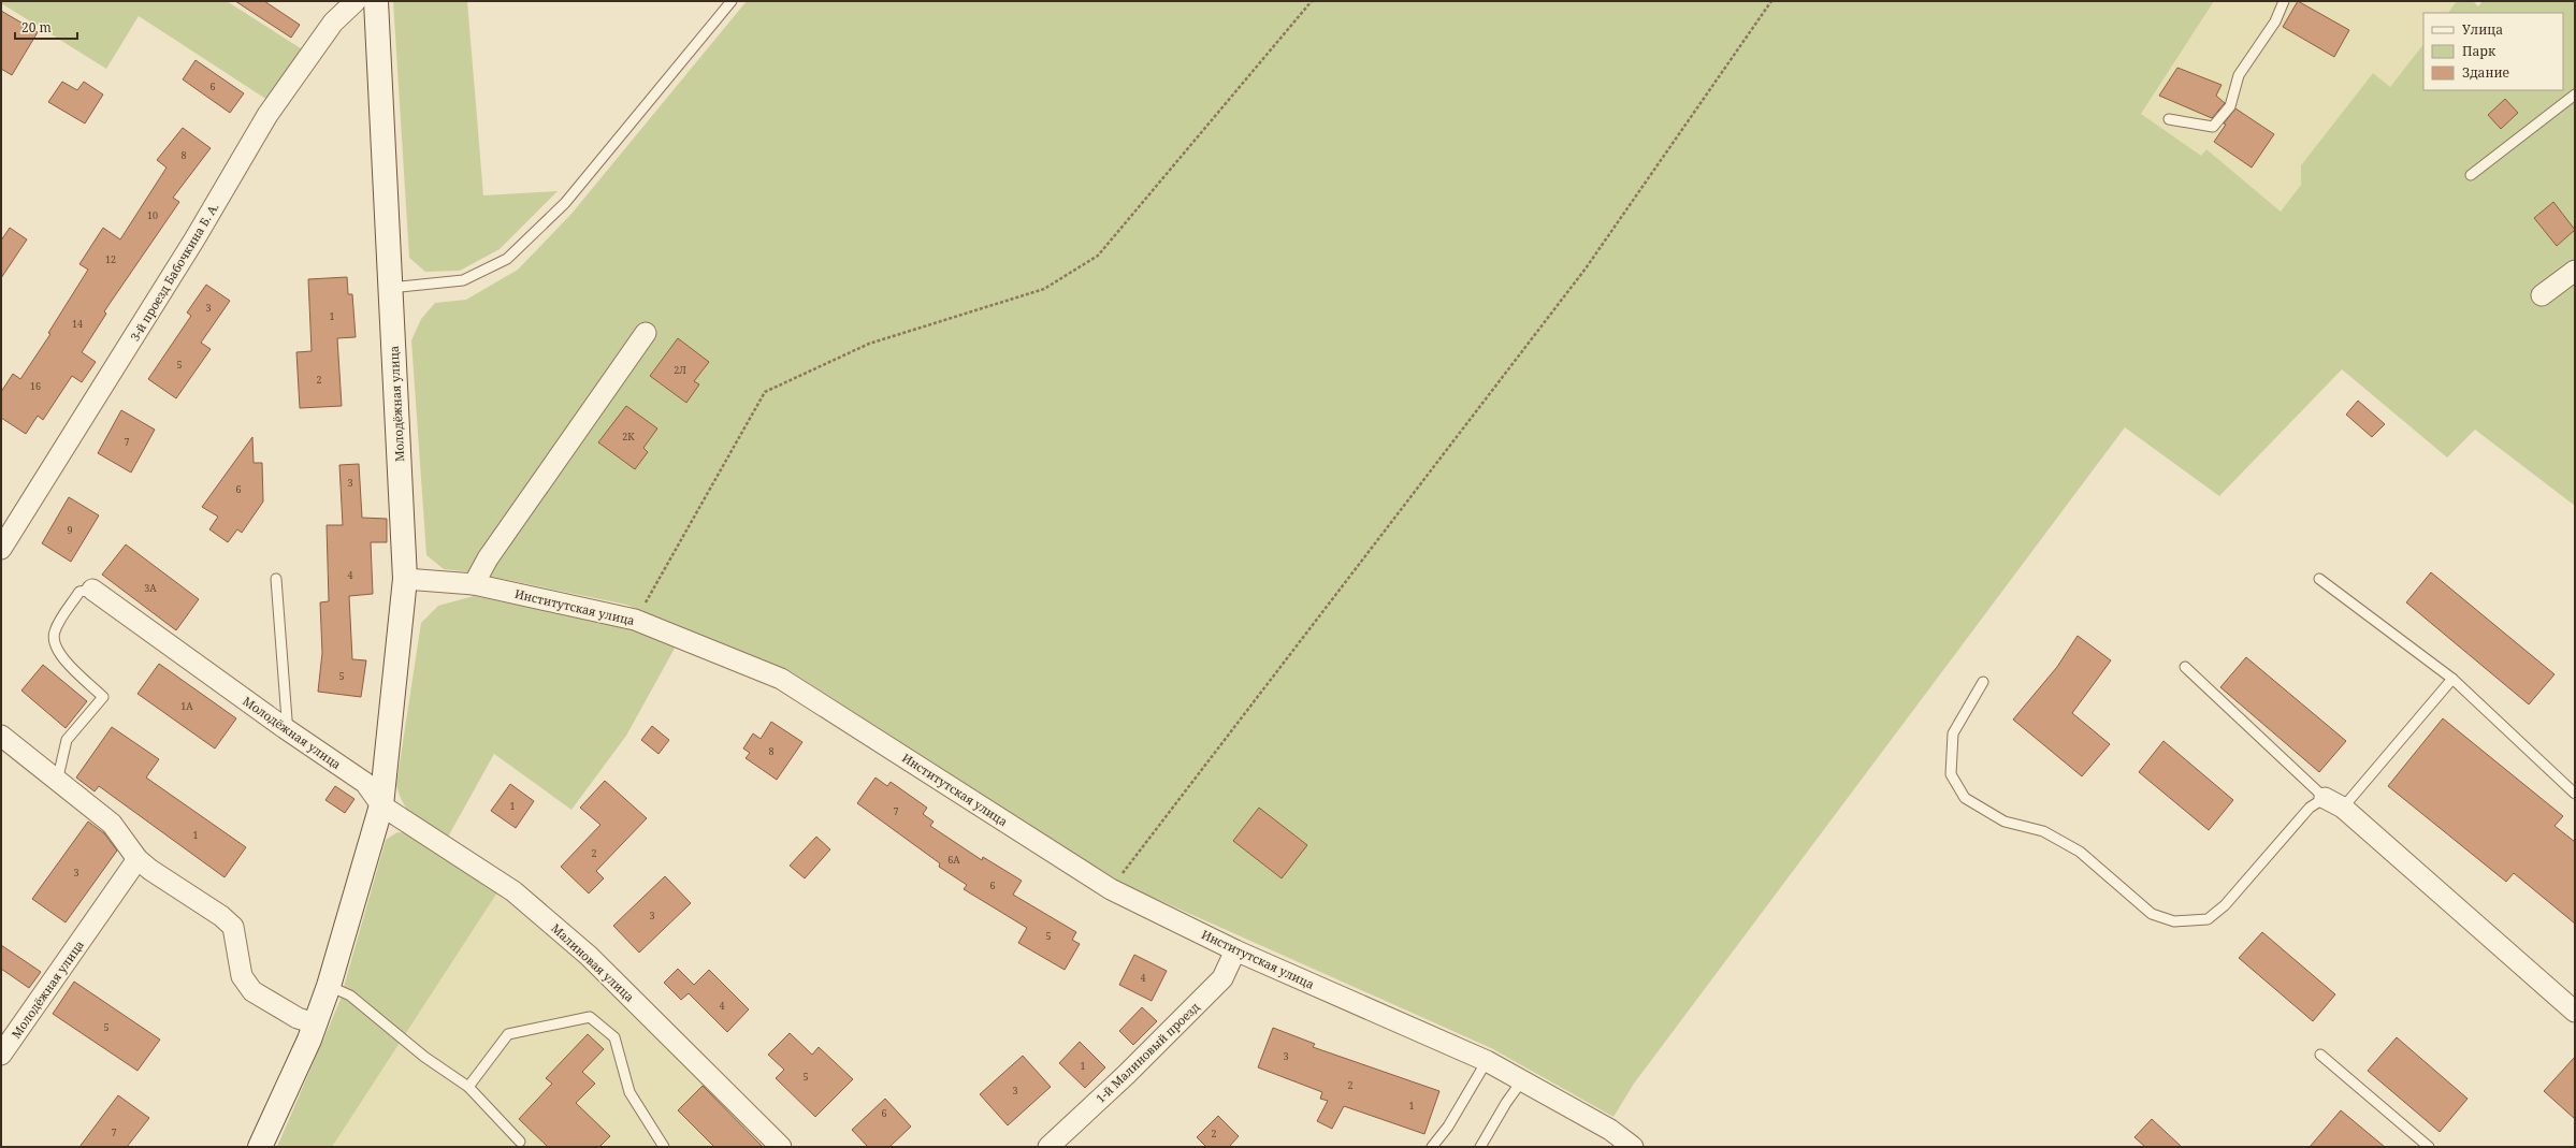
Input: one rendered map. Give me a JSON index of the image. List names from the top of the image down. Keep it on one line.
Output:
{"streets":{"street":["3-й проезд Бабочкина Б. А.","Молодёжная улица","Институтская улица","Малиновая улица","1-й Малиновый проезд"]},"crossings":[["Молодёжная улица","Институтская улица"],["Молодёжная улица","Малиновая улица"],["Институтская улица","1-й Малиновый проезд"]],"house_numbers":["6","8","10","12","3","1","14","5","2Л","2","16","2К","7","3","6","9","4","3А","5","1А","8","1","7","1","2","6А","3","6","3","5","4","4","5","3","1","5","2","3","1","6","7","2"],"legend":["Улица","Парк","Здание"],"scale_bar":"20 m"}
